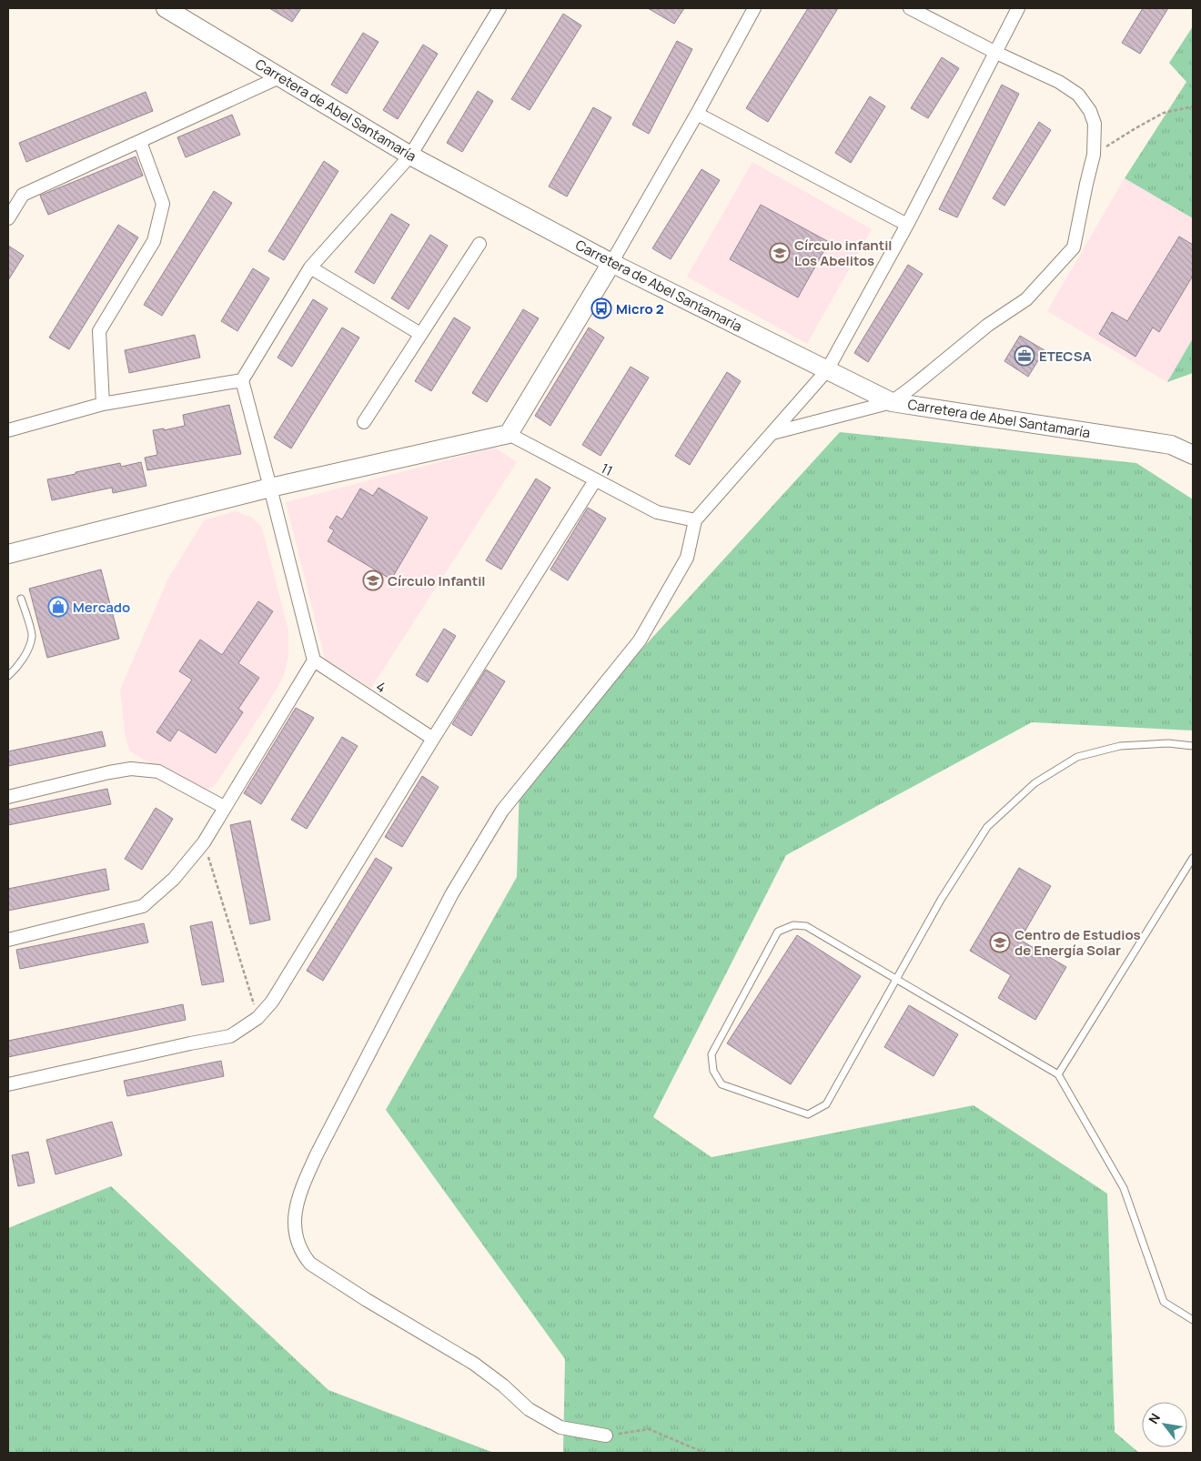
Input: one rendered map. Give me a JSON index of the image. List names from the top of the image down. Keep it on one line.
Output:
{"streets":{"main road":["Carretera de Abel Santamaría"],"street":["11","4"]},"places":{"school or university":["Círculo infantil Los Abelitos","Círculo Infantil","Centro de Estudios de Energía Solar"],"bus stop":["Micro 2"],"office":["ETECSA"],"shop":["Mercado"]},"north":"top left"}
